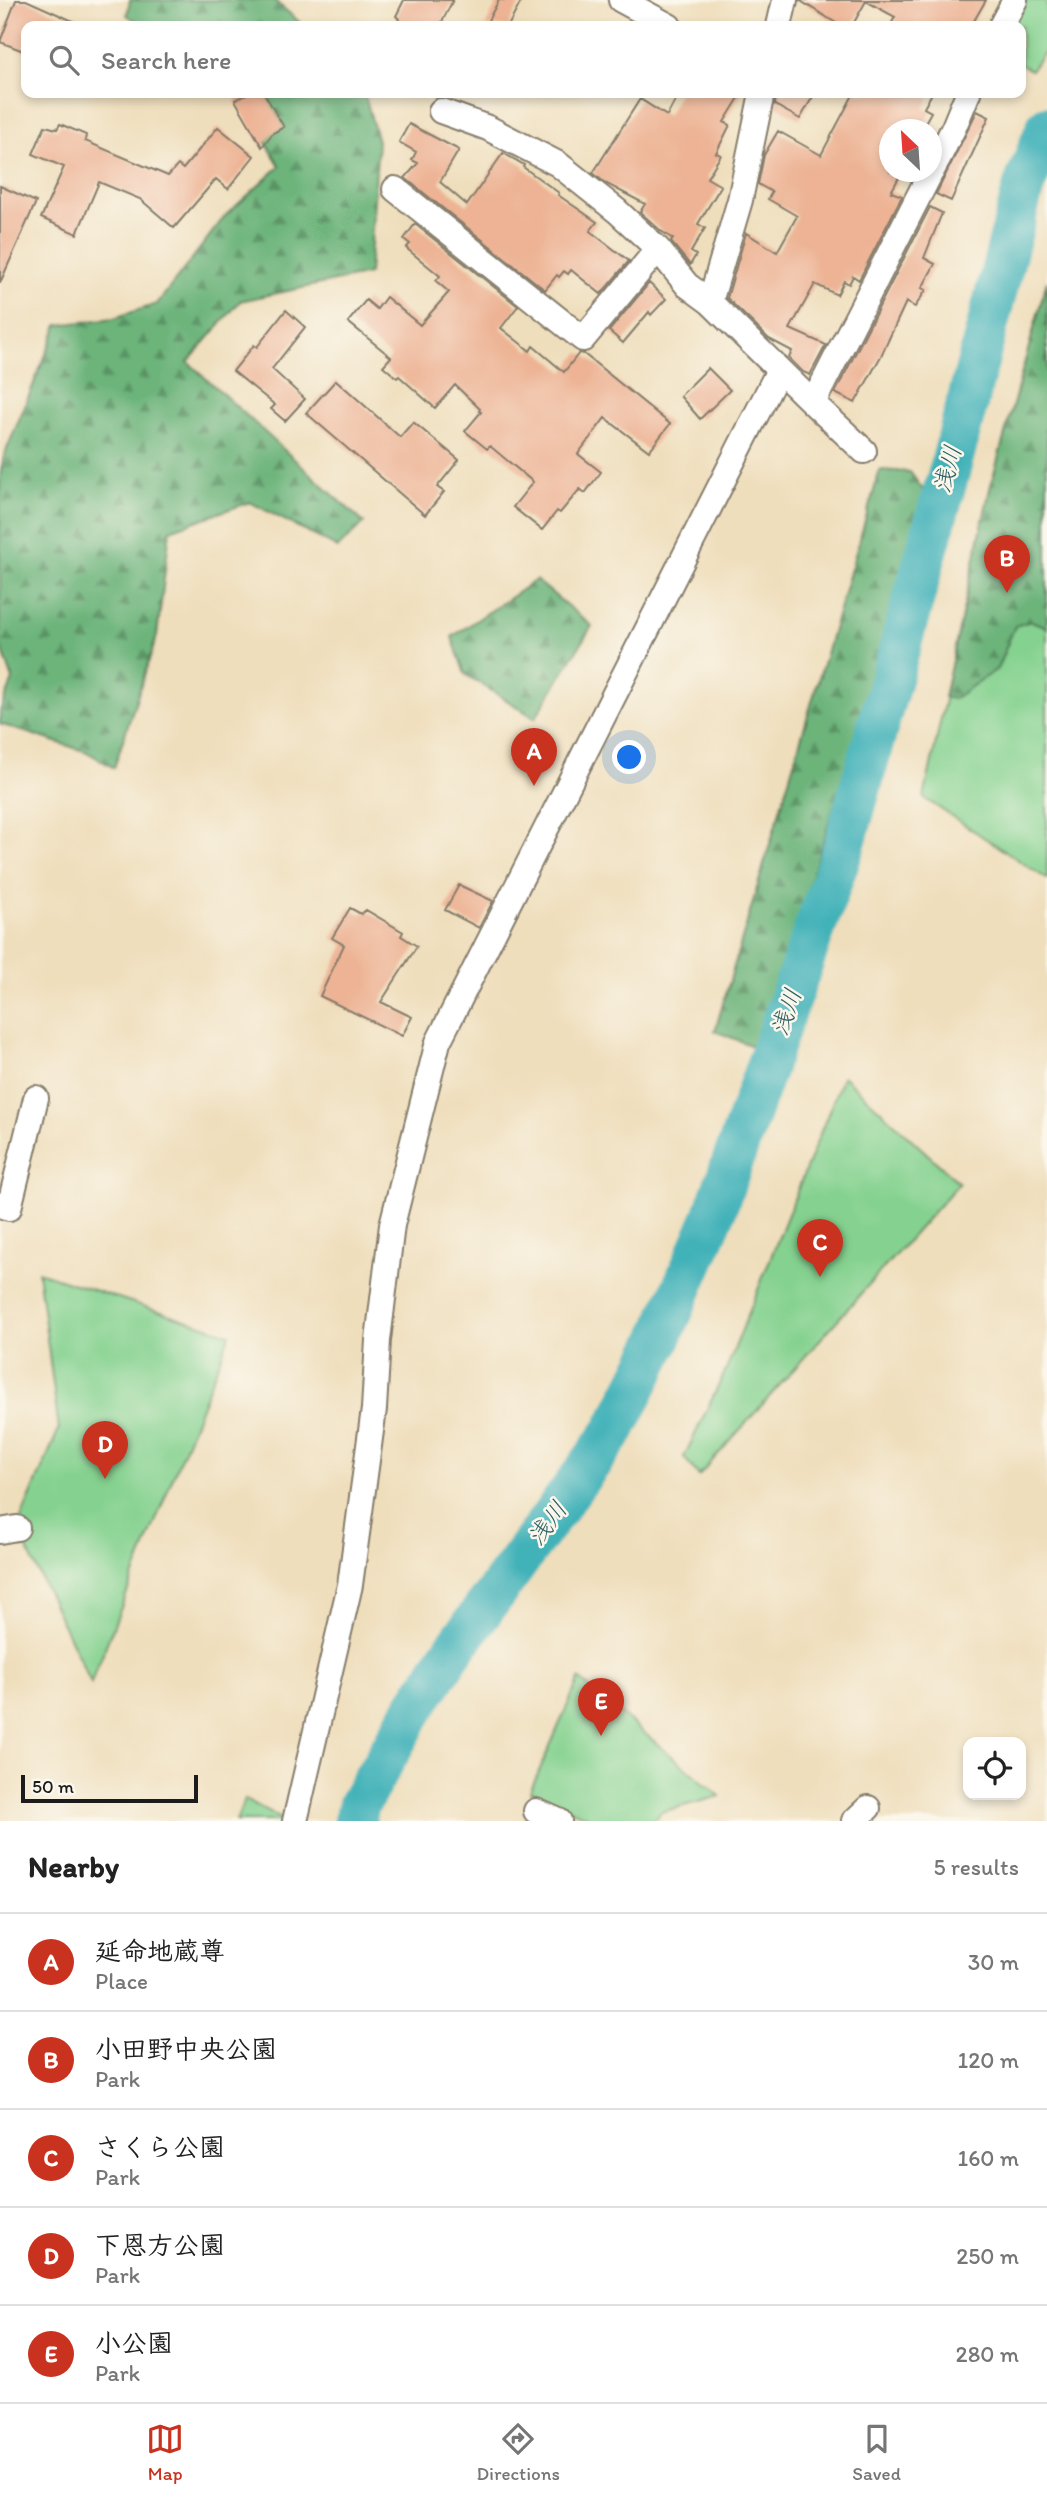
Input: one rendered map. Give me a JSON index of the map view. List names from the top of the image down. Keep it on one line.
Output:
{"water":["浅川"],"scale_bar":"50 m","north":"top left","page":{"search":"Search here","pins":["B","A","C","D","E"],"scale":"50 m","heading":["Nearby","5 results"],"list":[{"mark":"A","name":"延命地蔵尊","note":"Place","value":"30 m"},{"mark":"B","name":"小田野中央公園","note":"Park","value":"120 m"},{"mark":"C","name":"さくら公園","note":"Park","value":"160 m"},{"mark":"D","name":"下恩方公園","note":"Park","value":"250 m"},{"mark":"E","name":"小公園","note":"Park","value":"280 m"}],"nav":["Map","Directions","Saved"]}}
